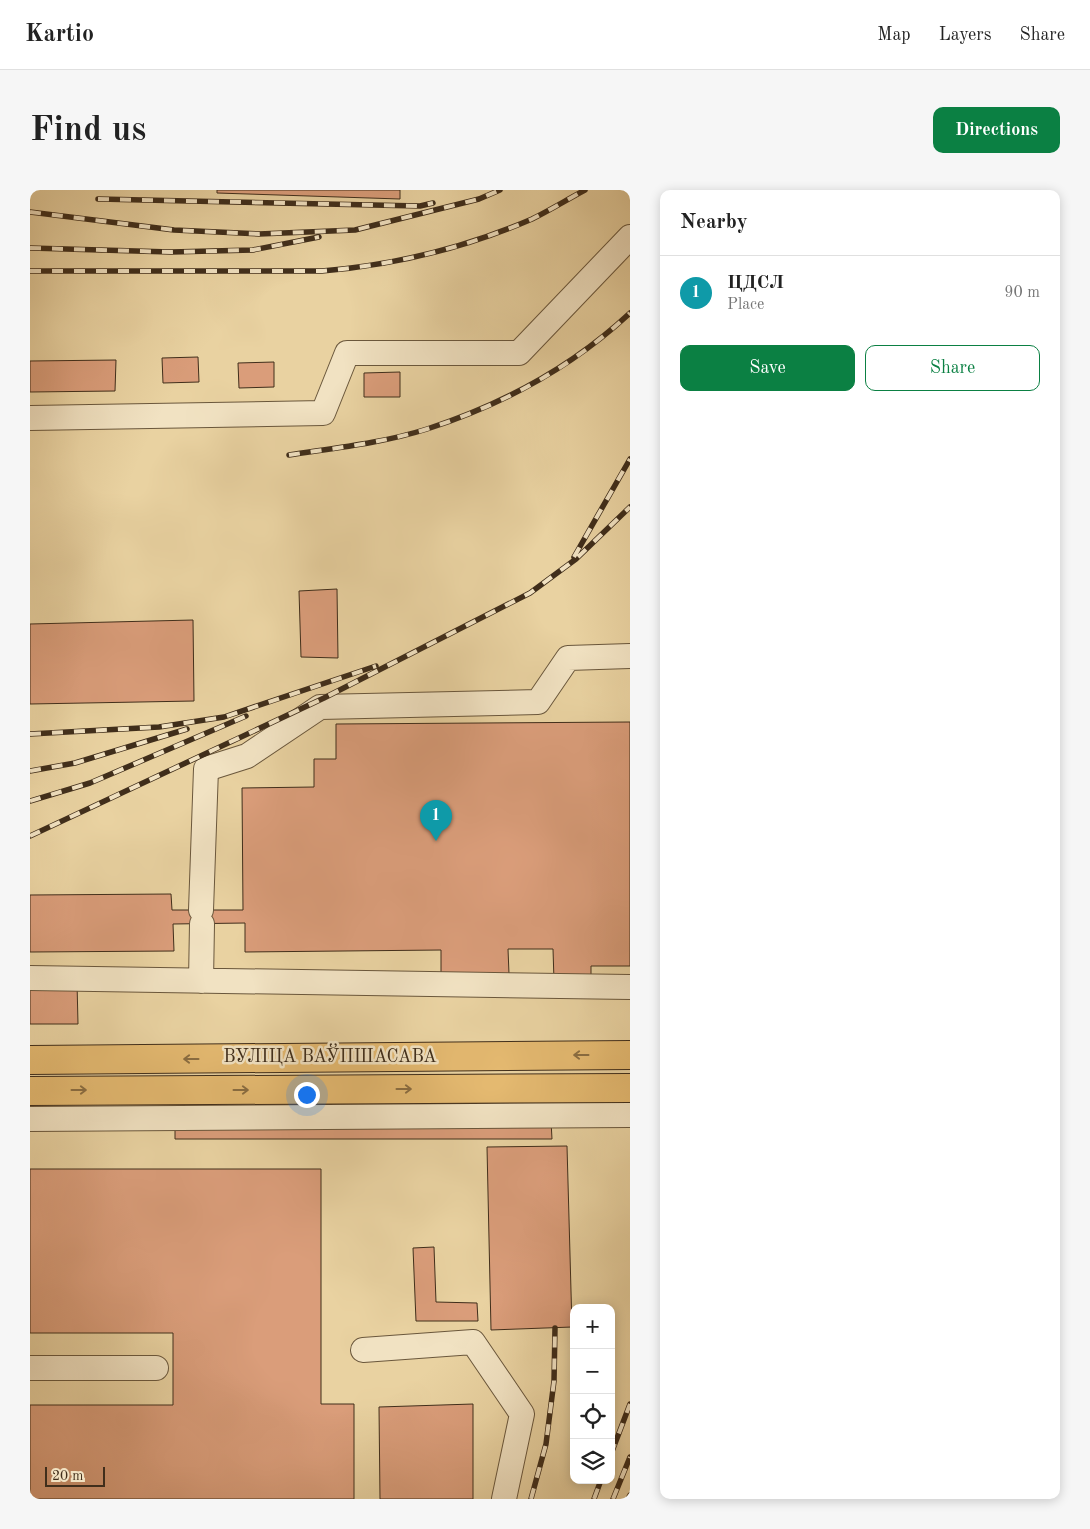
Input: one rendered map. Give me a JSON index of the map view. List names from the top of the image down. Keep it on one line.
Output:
{"streets":{"main road":["ВУЛІЦА ВАЎПШАСАВА"]},"scale_bar":"20 m","page":{"header":"Kartio","nav":["Map","Layers","Share"],"buttons":["Directions",["Save","Share"]],"title":"Find us","heading":"Nearby","list":[{"mark":"1","name":"ЦДСЛ","note":"Place","value":"90 m"}],"pins":"1","map_buttons":["+","−"],"scale":"20 m"}}
